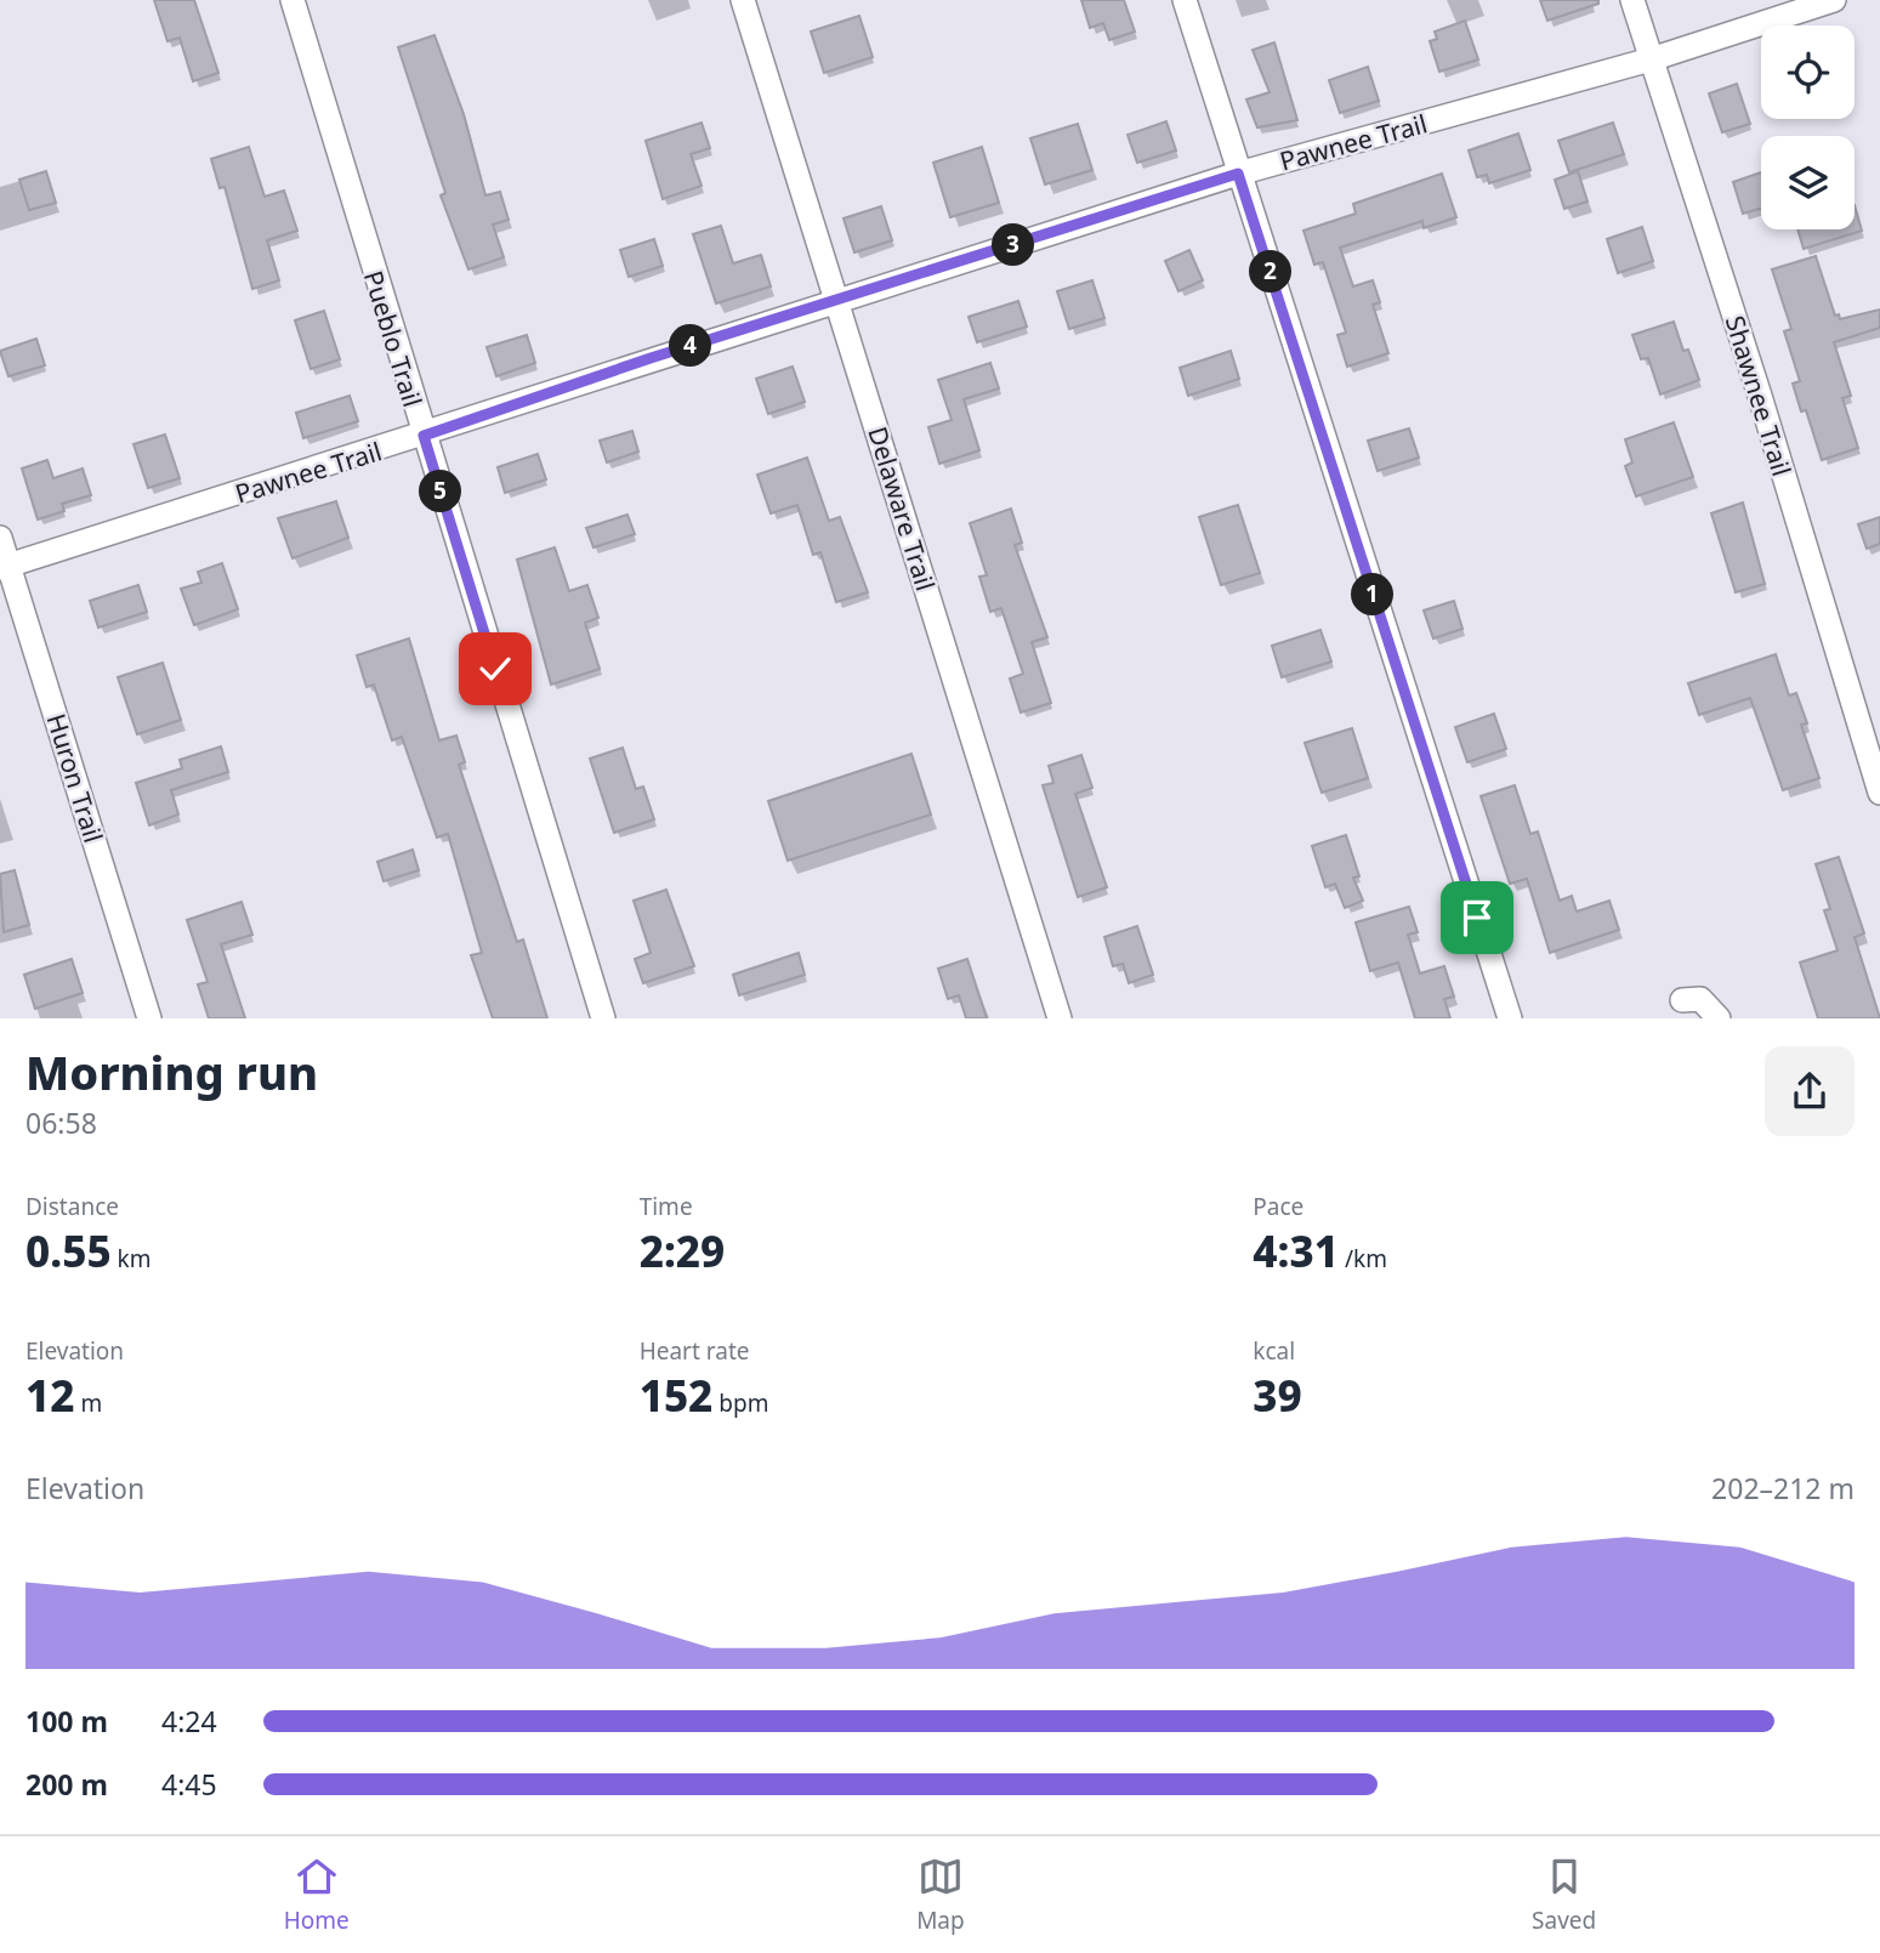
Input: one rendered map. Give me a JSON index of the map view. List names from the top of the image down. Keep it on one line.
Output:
{"streets":{"street":["Pawnee Trail","Pueblo Trail","Shawnee Trail","Delaware Trail","Huron Trail"]},"crossings":[["Pawnee Trail","Pueblo Trail"],["Pawnee Trail","Shawnee Trail"],["Pawnee Trail","Delaware Trail"],["Pawnee Trail","Huron Trail"]],"page":{"pins":["3","2","4","5","1"],"heading":["Morning run","06:58"],"stats":[["Distance","0.55 km"],["Time","2:29"],["Pace","4:31 /km"],["Elevation","12 m"],["Heart rate","152 bpm"],["kcal","39"]],"chart":["Elevation","202–212 m"],"list":[{"name":"100 m","note":"4:24"},{"name":"200 m","note":"4:45"}],"tabs":["Home","Map","Saved"]}}
